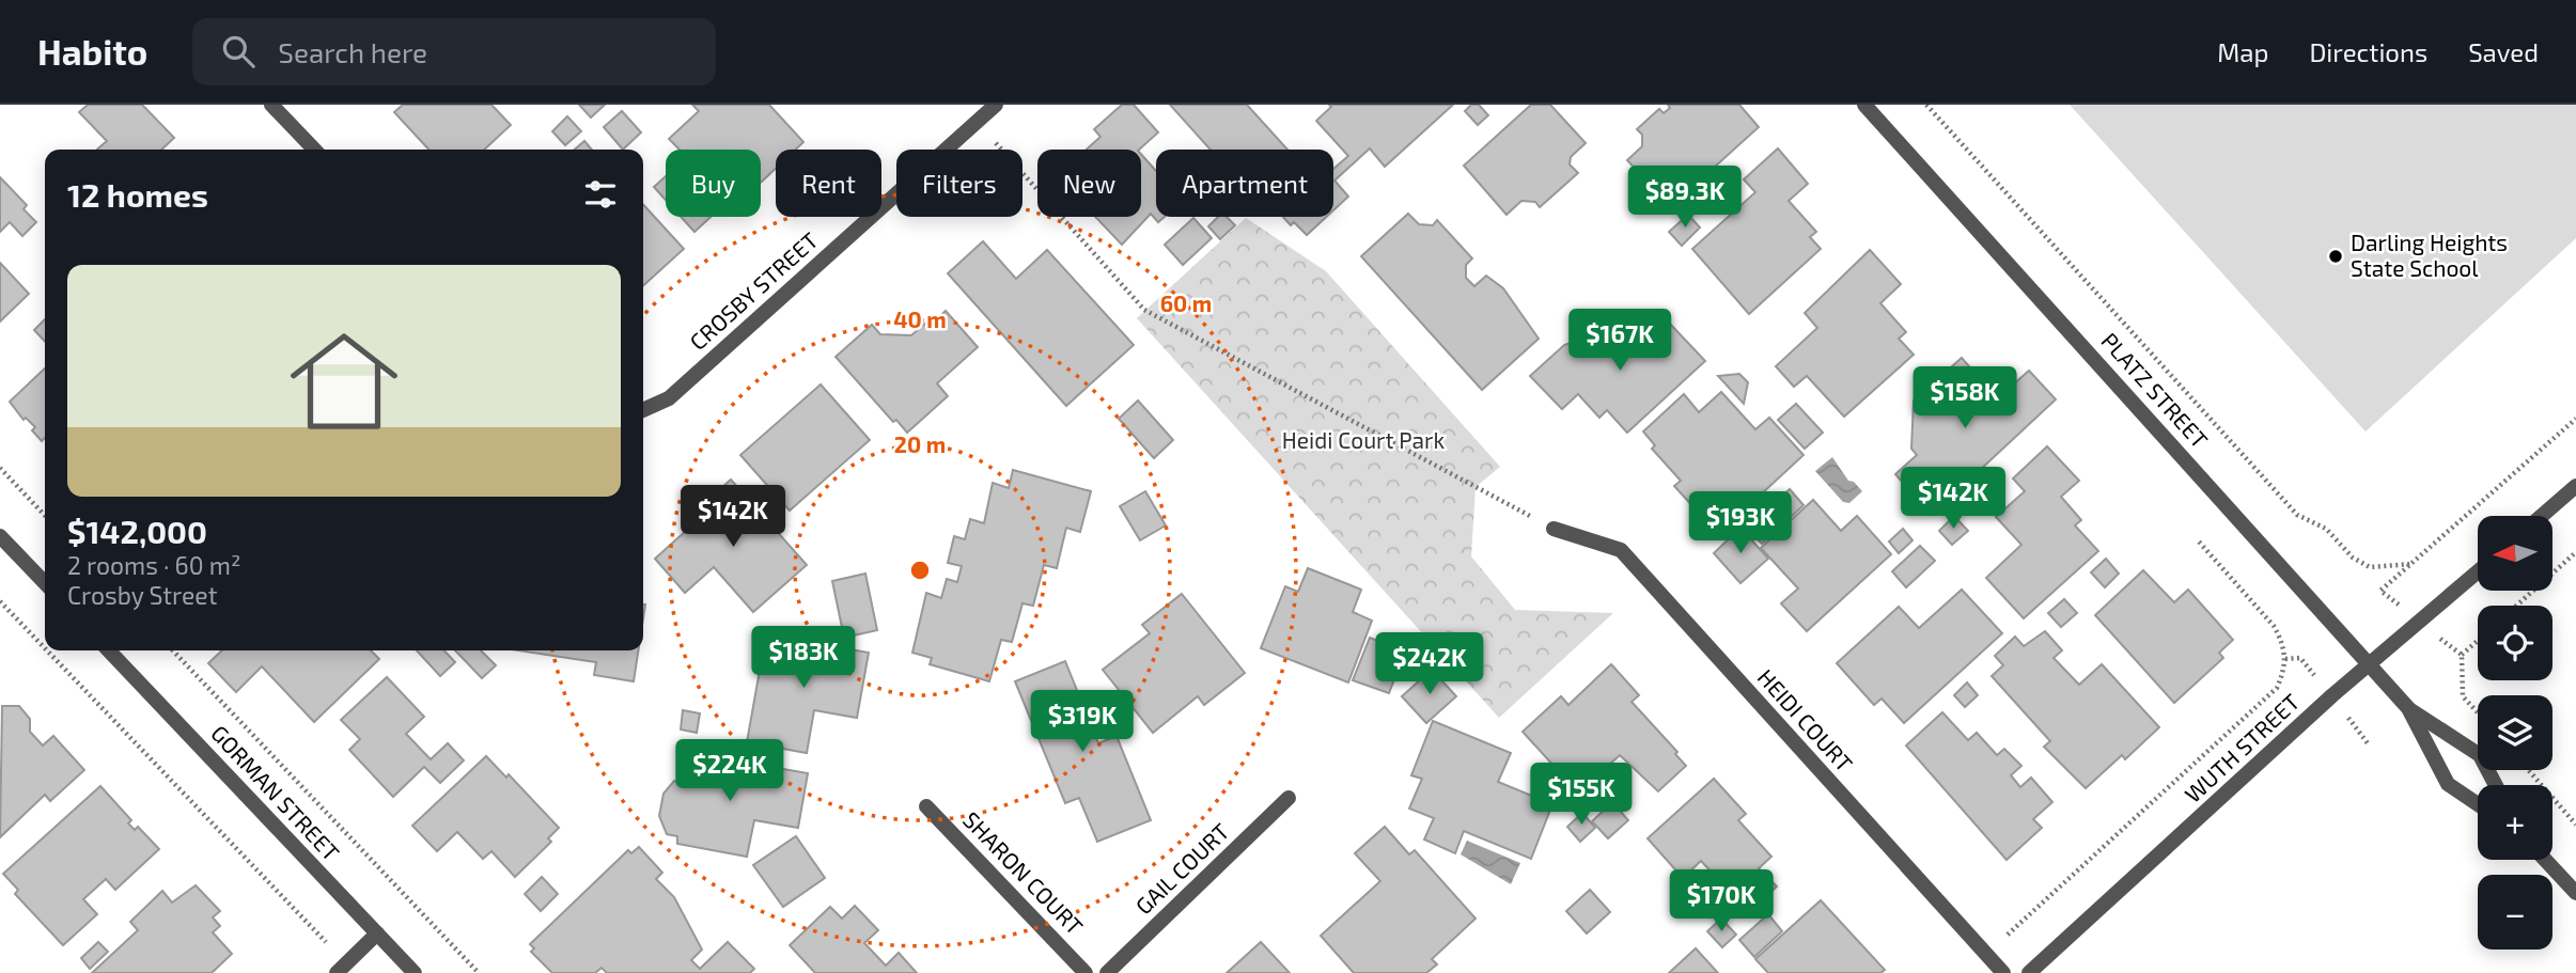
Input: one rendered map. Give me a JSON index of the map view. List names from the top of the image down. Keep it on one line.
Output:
{"streets":{"street":["CROSBY STREET","PLATZ STREET","HEIDI COURT","WUTH STREET","GORMAN STREET","GAIL COURT","SHARON COURT"]},"crossings":[["PLATZ STREET","WUTH STREET"]],"parks":["Heidi Court Park"],"places":["Darling Heights State School"],"north":"left","page":{"header":"Habito","search":"Search here","nav":["Map","Directions","Saved"],"chip":["Buy","Rent","Filters","New","Apartment"],"heading":"12 homes","price":["$89.3K","$167K","$158K","$142K","$142K","$193K","$183K","$242K","$319K","$224K","$155K","$170K"],"list":[{"name":"$142,000","note":"2 rooms · 60 m² · Crosby Street"}],"map_buttons":["+","−"]},"rings":["60 m","40 m","20 m"]}
